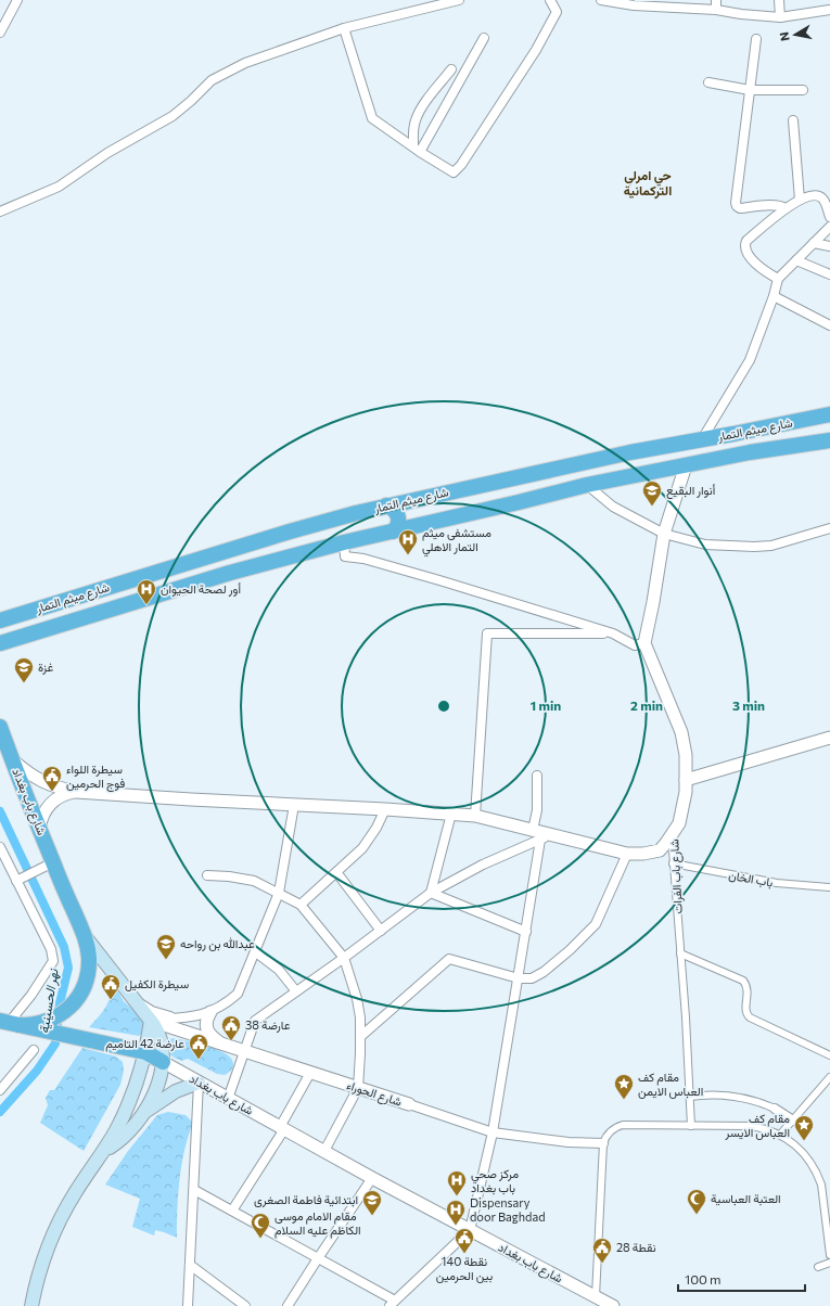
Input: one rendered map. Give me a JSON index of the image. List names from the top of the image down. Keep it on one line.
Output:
{"streets":{"highway":["شارع ميثم التمار","شارع باب بغداد"],"street":["شارع باب الفرات","باب الخان","شارع الحوراء"]},"crossings":[["شارع باب بغداد","شارع الحوراء"],["شارع باب الفرات","باب الخان"]],"districts":["حي امرلي التركمانية"],"water":["نهر الحسينية"],"places":{"school or university":["أنوار البقيع","غزة","عبدالله بن رواحه","ابتدائية فاطمة الصغرى"],"hospital":["مستشفى ميثم التمار الاهلي","أور لصحة الحيوان","مركز صحي باب بغداد","Dispensary door Baghdad"],"public building":["سيطرة اللواء فوج الحرمين","سيطرة الكفيل","عارضة 38","عارضة 42 التاميم","نقطة 140 بين الحرمين","نقطة 28"],"place":["مقام كف العباس الايمن","مقام كف العباس الايسر"],"mosque":["العتبة العباسية","مقام الامام موسى الكاظم عليه السلام"]},"scale_bar":"100 m","north":"left","rings":["1 min","2 min","3 min"]}
